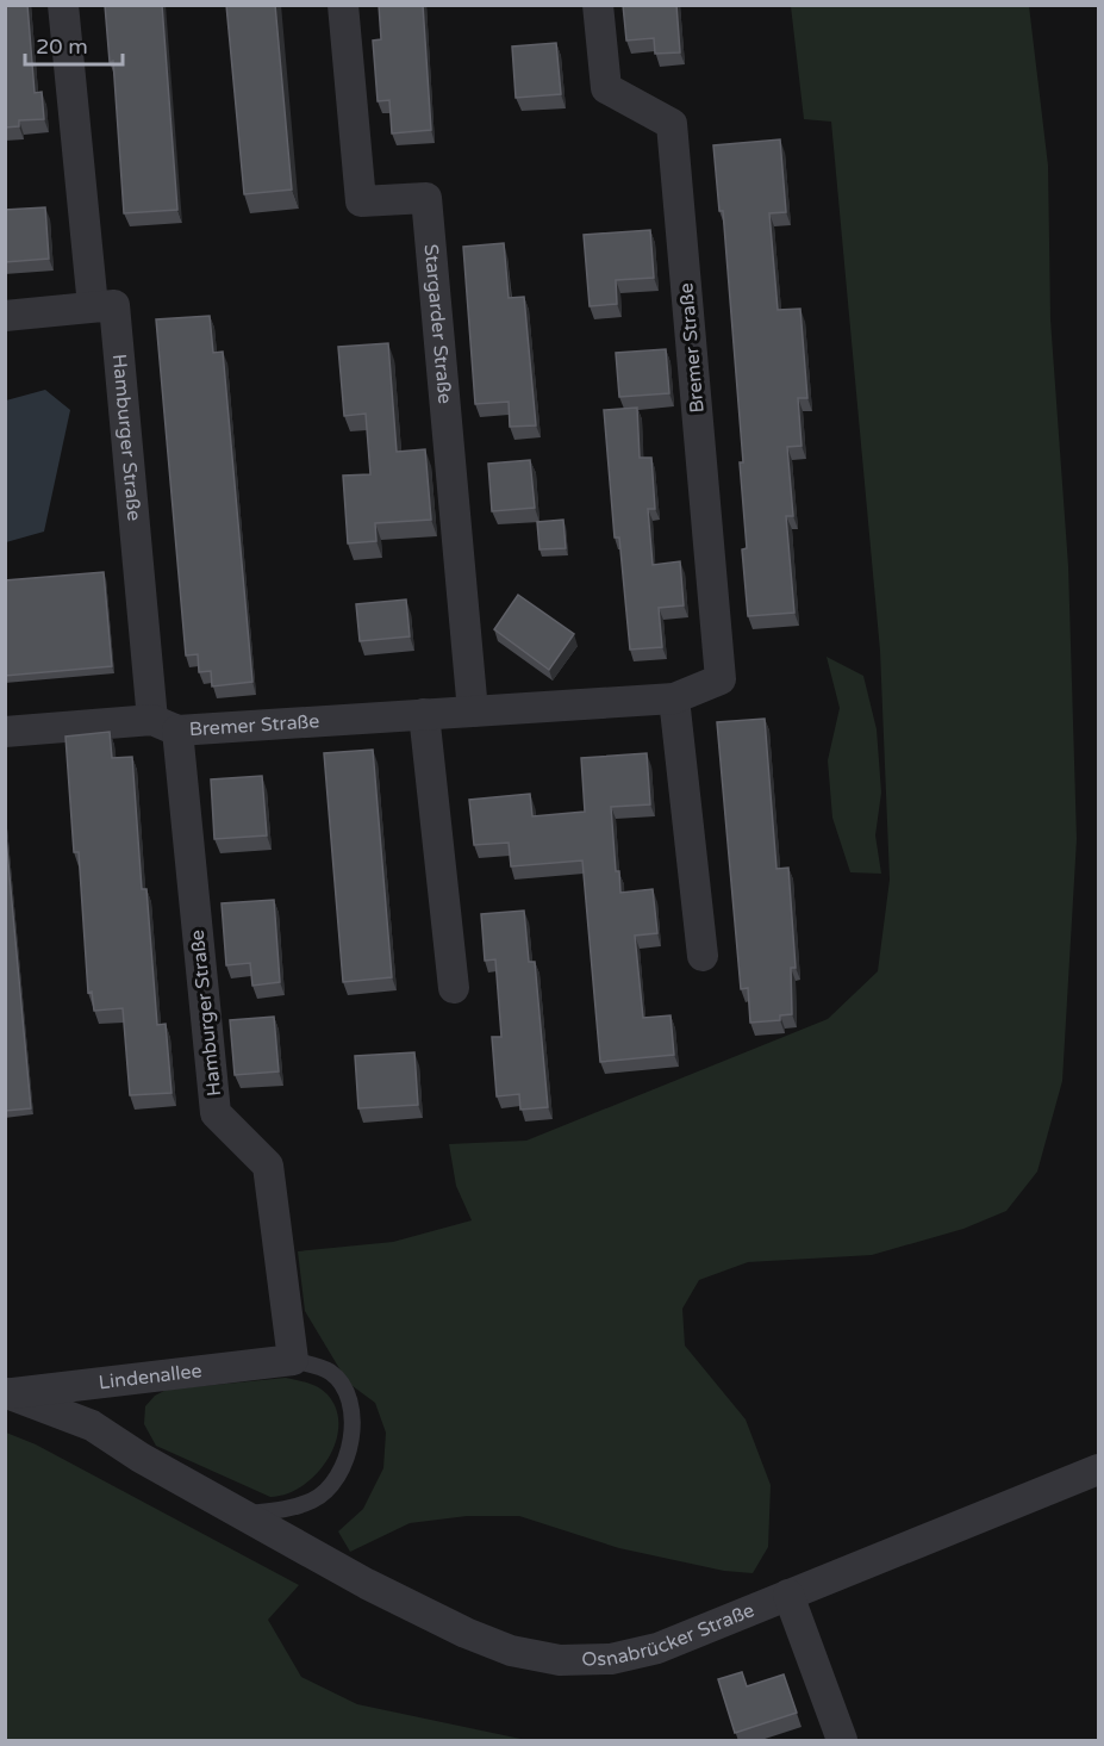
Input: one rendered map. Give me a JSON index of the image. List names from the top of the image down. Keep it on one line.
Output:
{"streets":{"street":["Stargarder Straße","Bremer Straße","Hamburger Straße","Lindenallee","Osnabrücker Straße"]},"crossings":[["Stargarder Straße","Bremer Straße"],["Bremer Straße","Hamburger Straße"],["Hamburger Straße","Lindenallee"],["Lindenallee","Osnabrücker Straße"]],"scale_bar":"20 m"}
